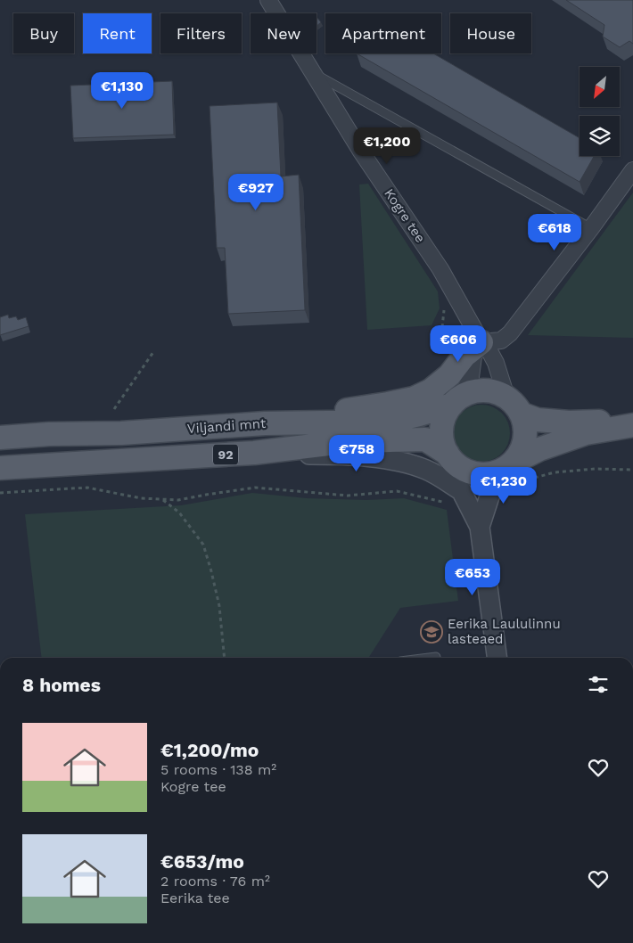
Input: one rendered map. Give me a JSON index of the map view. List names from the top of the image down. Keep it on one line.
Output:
{"streets":{"main road":["Viljandi mnt","92"],"street":["Kogre tee"]},"crossings":[["Kogre tee","Viljandi mnt"]],"places":{"school or university":["Eerika Laululinnu lasteaed"]},"north":"bottom left","page":{"chip":["Buy","Rent","Filters","New","Apartment","House"],"price":["€1,130","€1,200","€927","€618","€606","€758","€1,230","€653"],"heading":"8 homes","list":[{"name":"€1,200/mo","note":"5 rooms · 138 m² · Kogre tee"},{"name":"€653/mo","note":"2 rooms · 76 m² · Eerika tee"}]}}
